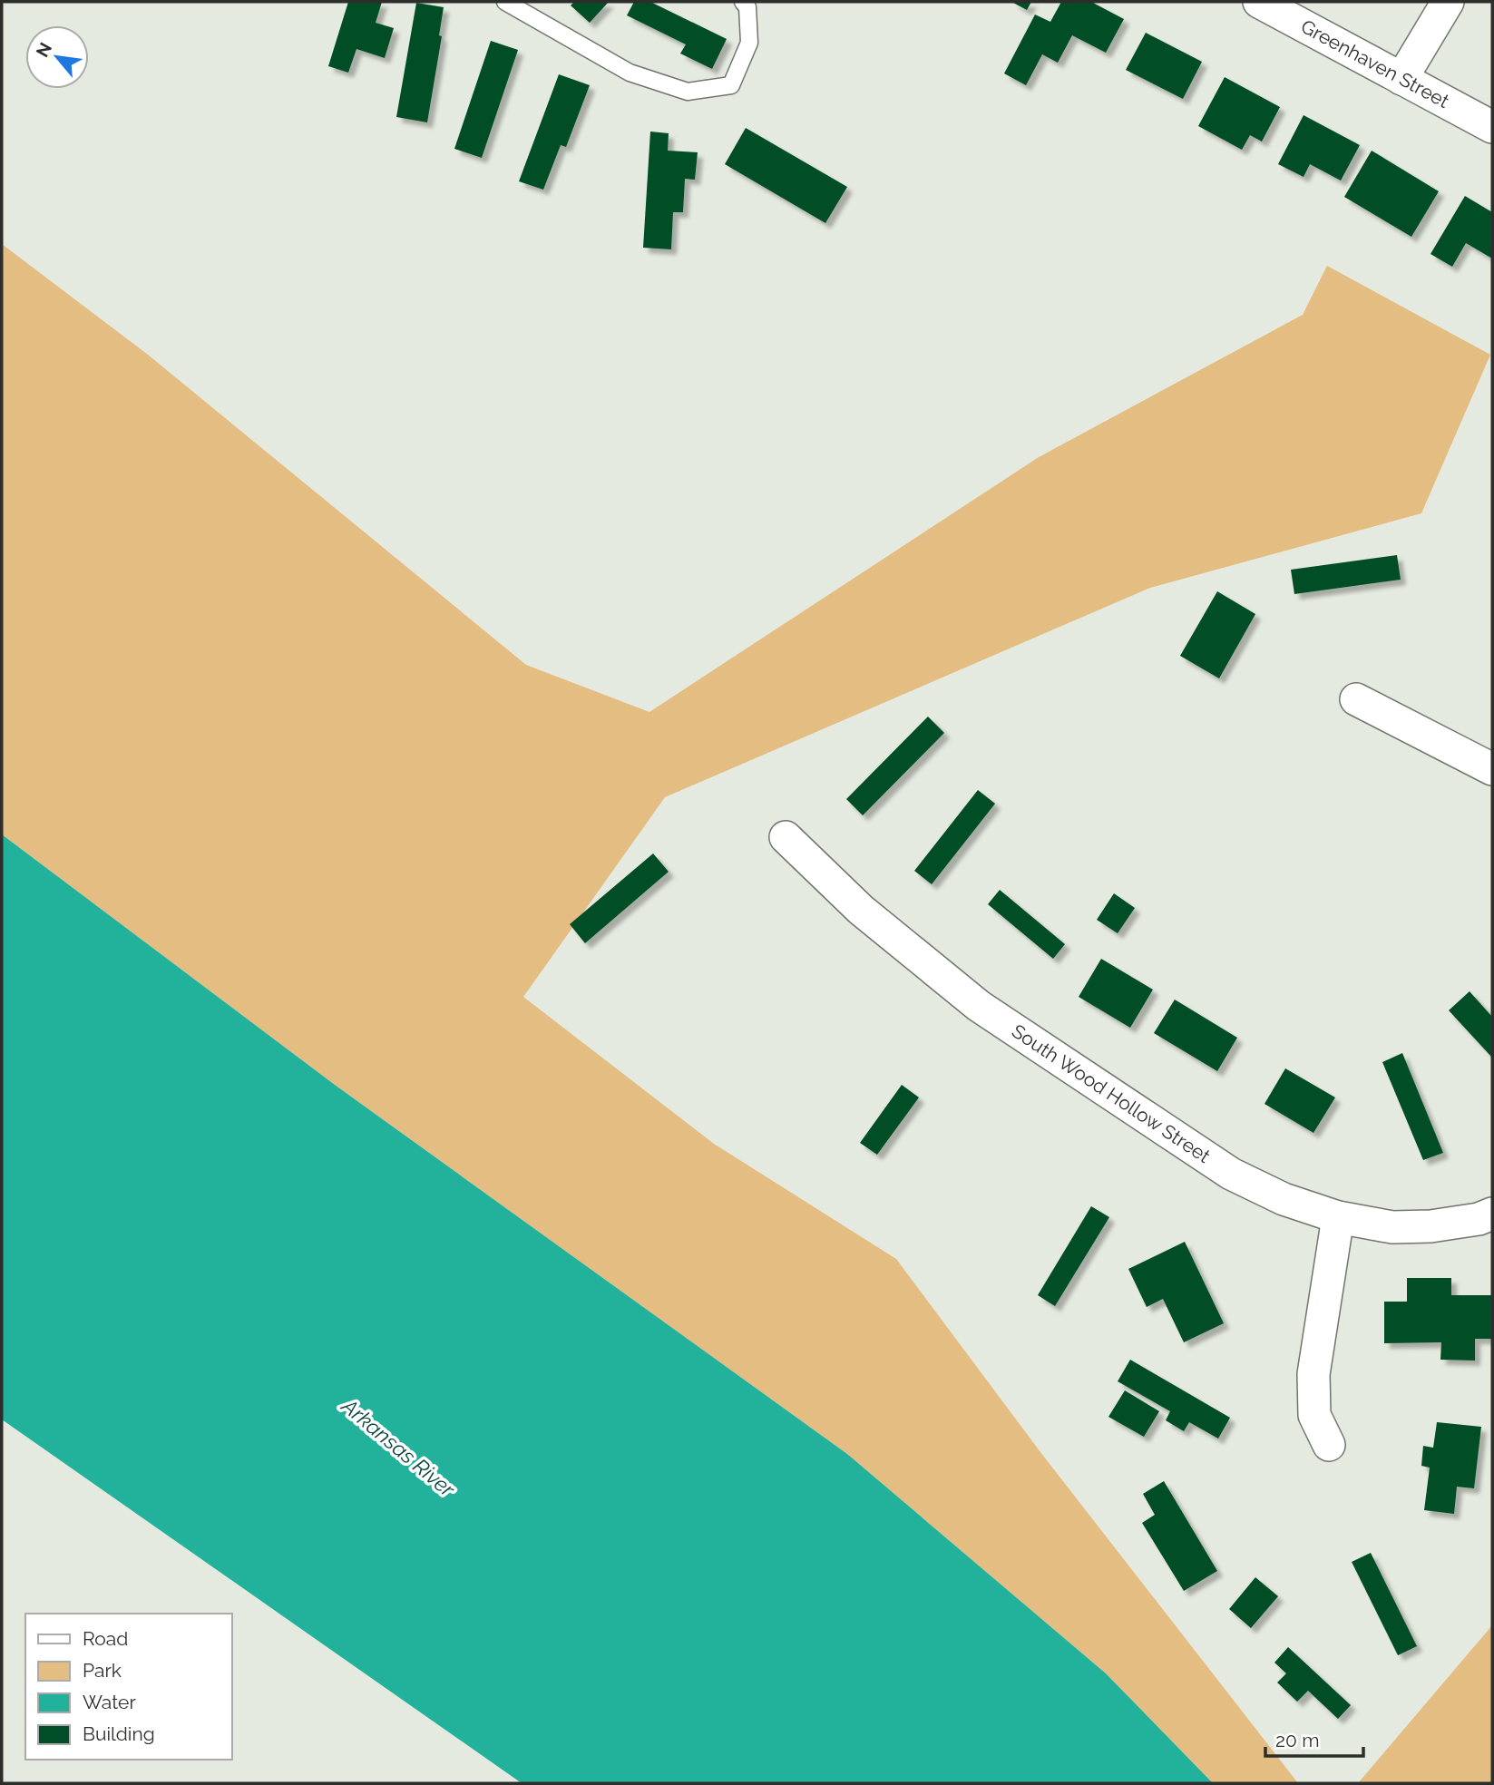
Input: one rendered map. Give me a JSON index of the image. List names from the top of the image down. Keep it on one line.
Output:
{"streets":{"street":["Greenhaven Street","South Wood Hollow Street"]},"water":["Arkansas River"],"legend":["Road","Park","Water","Building"],"scale_bar":"20 m","north":"top left"}
